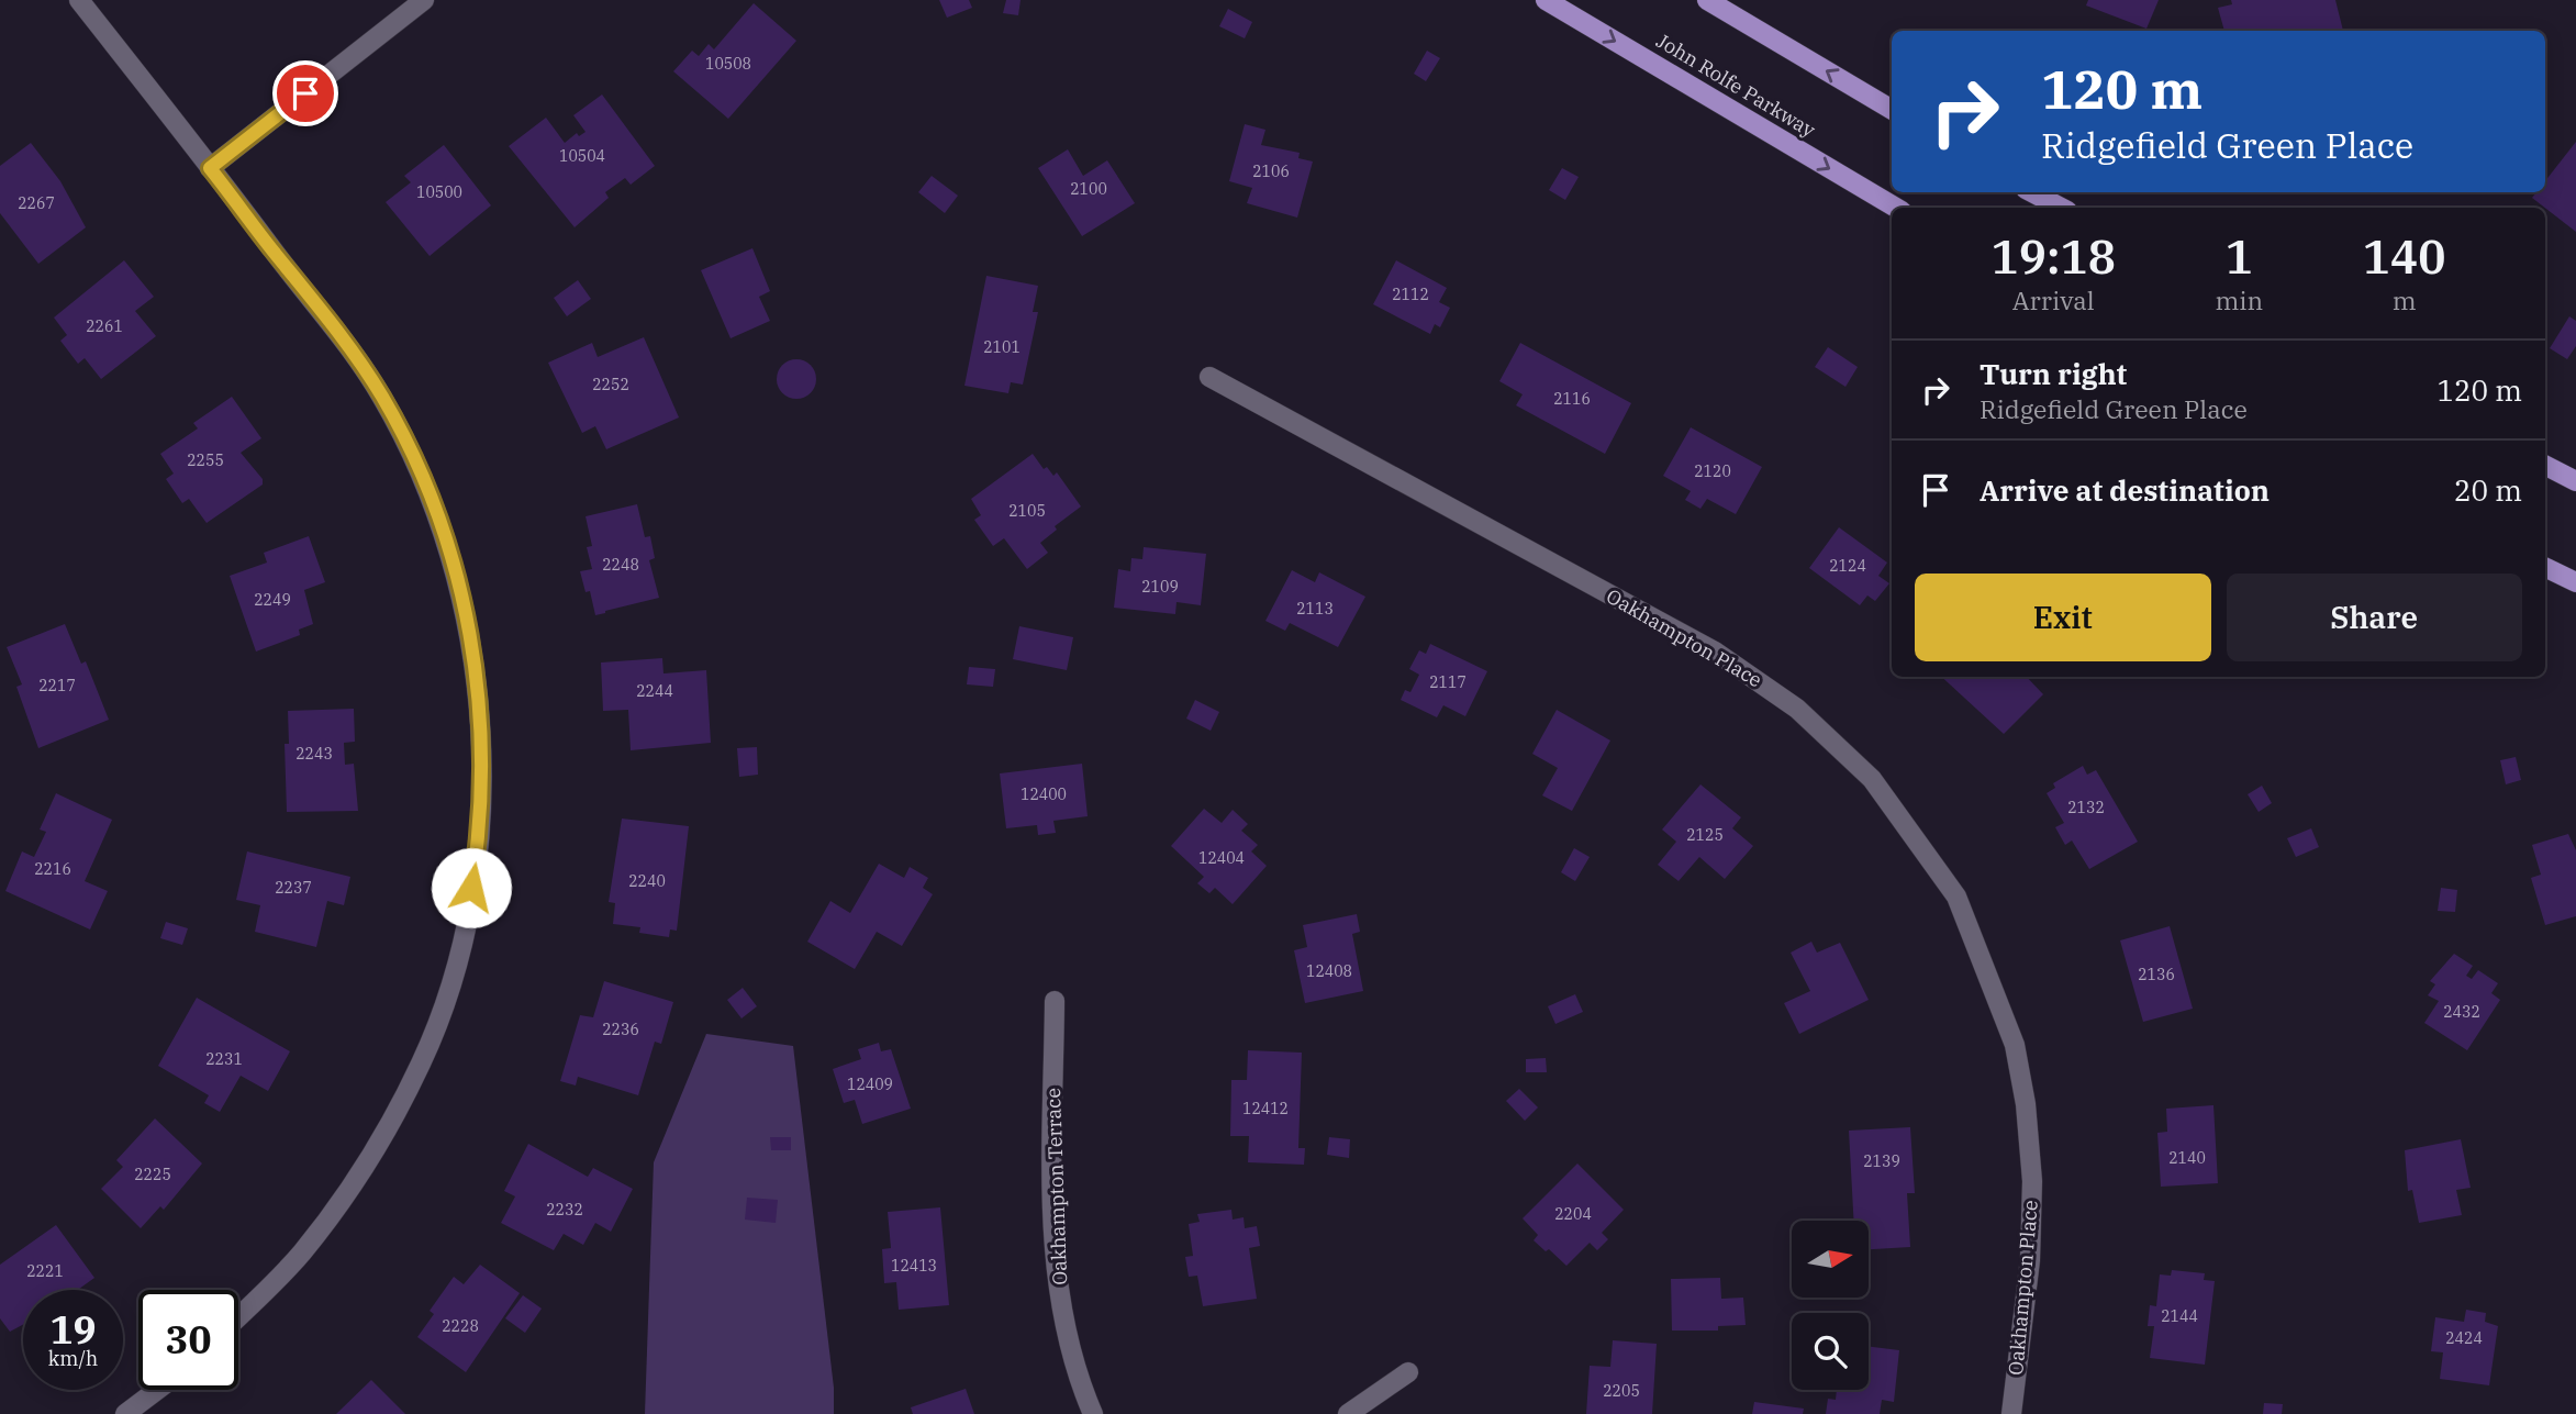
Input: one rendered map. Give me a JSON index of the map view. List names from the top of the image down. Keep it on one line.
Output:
{"streets":{"main road":["John Rolfe Parkway"],"street":["Oakhampton Place","Oakhampton Terrace"]},"house_numbers":["10508","10504","2106","2100","10500","2267","2112","2261","2101","2252","2116","2255","2120","2105","2248","2124","2109","2249","2113","2117","2217","2244","2243","12400","2132","2125","12404","2216","2240","2237","12408","2136","2432","2236","2231","12409","12412","2140","2139","2225","2232","2204","12413","2221","2144","2228","2424","2205"],"north":"right","page":{"turn":["120 m","Ridgefield Green Place"],"eta":["19:18","Arrival","1","min","140","m"],"list":[{"name":"Turn right","note":"Ridgefield Green Place","value":"120 m"},{"name":"Arrive at destination","value":"20 m"}],"buttons":["Exit","Share"],"speed":"19 km/h","limit":"30"}}
